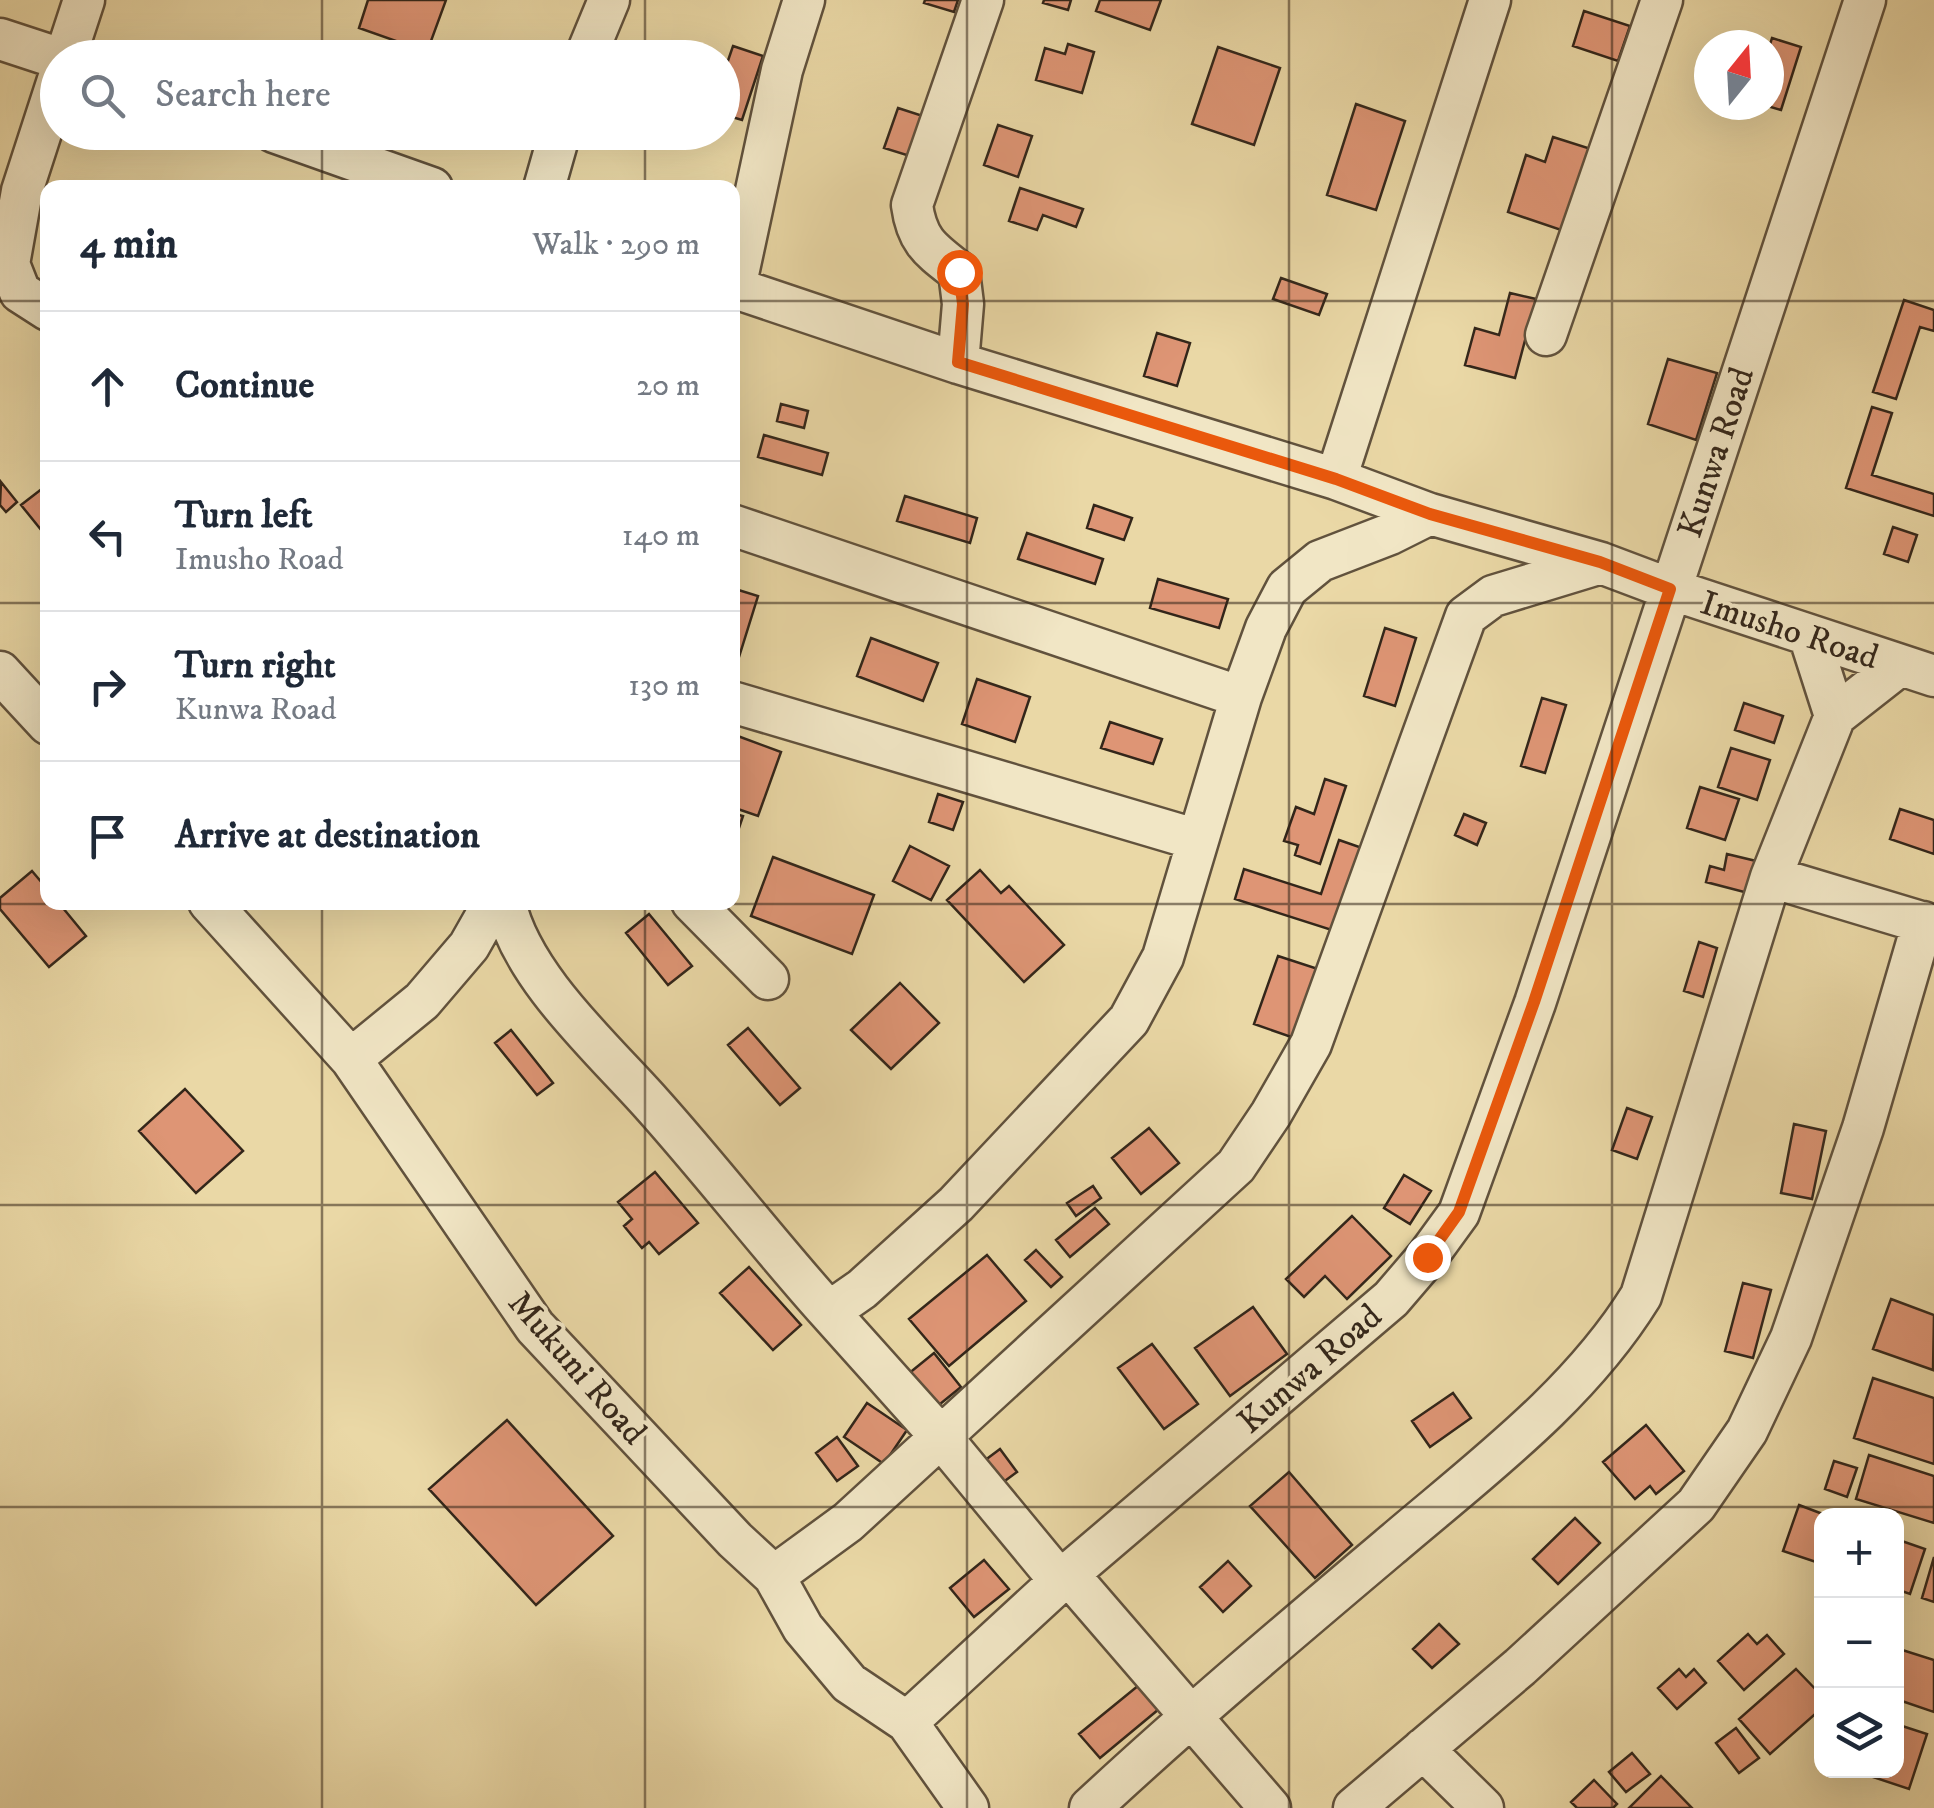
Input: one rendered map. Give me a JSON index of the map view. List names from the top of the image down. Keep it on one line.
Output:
{"streets":{"street":["Kunwa Road","Imusho Road","Mukuni Road"]},"crossings":[["Kunwa Road","Imusho Road"],["Kunwa Road","Mukuni Road"]],"north":"top","page":{"search":"Search here","heading":["4 min","Walk · 290 m"],"list":[["Continue","20 m"],["Turn left","Imusho Road","140 m"],["Turn right","Kunwa Road","130 m"],"Arrive at destination"],"map_buttons":["+","−"]}}
